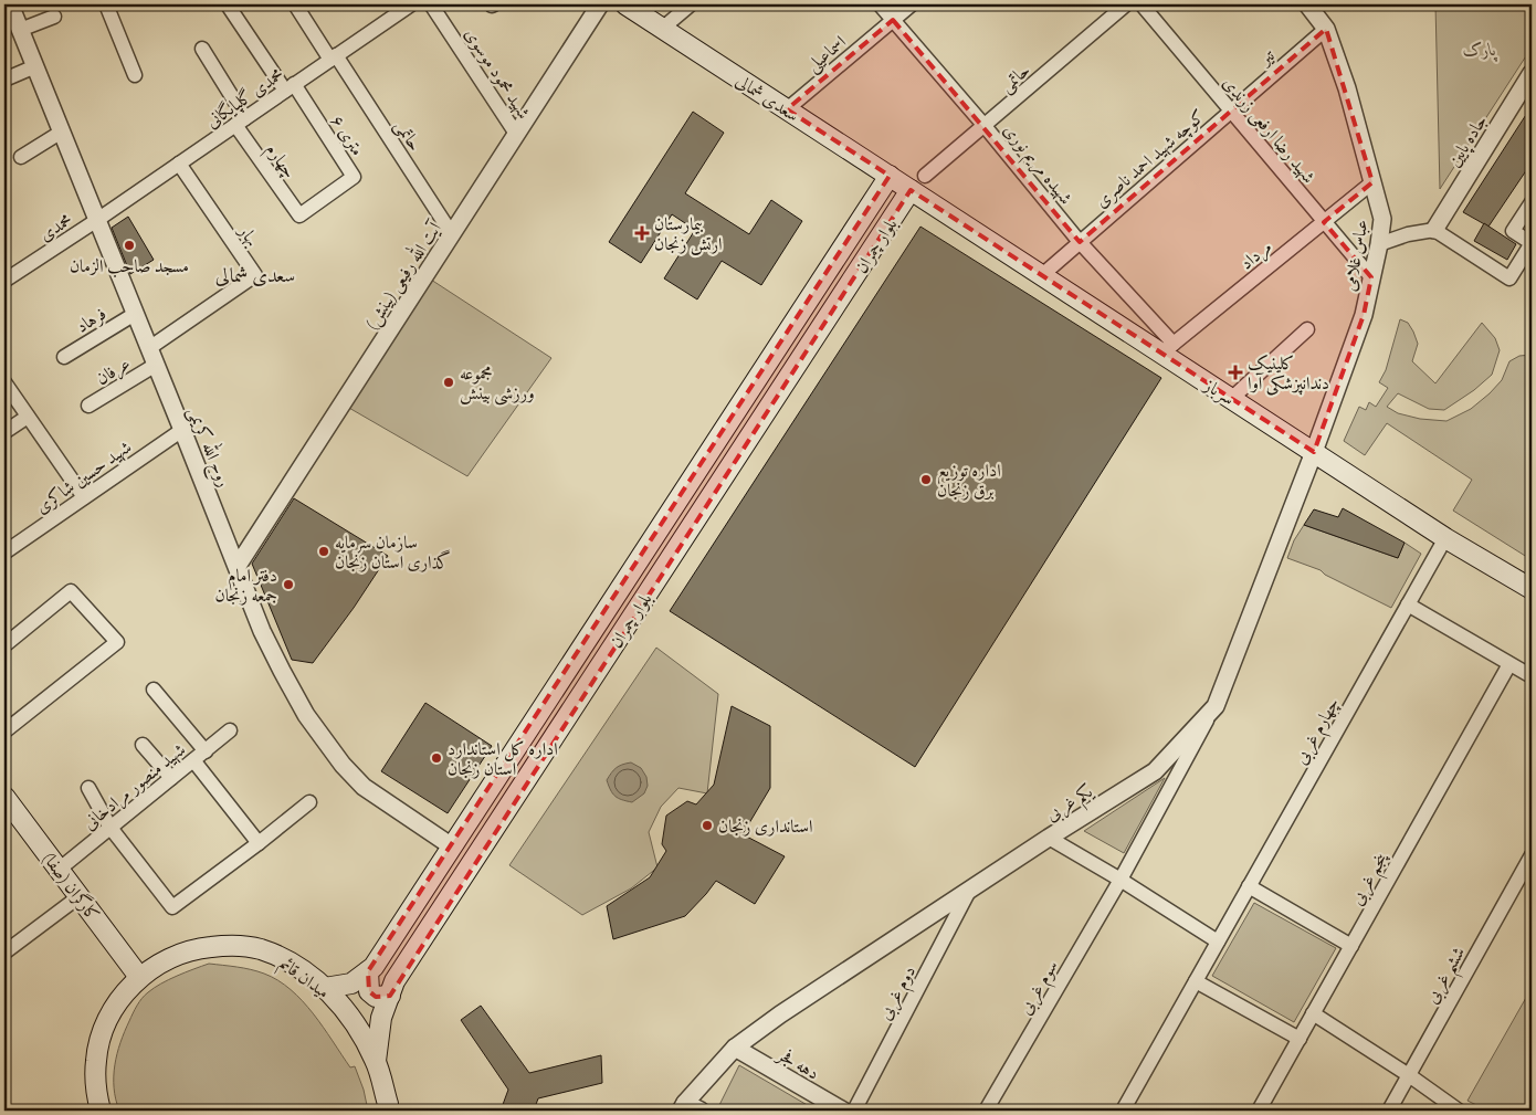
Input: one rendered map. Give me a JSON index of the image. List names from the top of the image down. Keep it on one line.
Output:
{"streets":{"main road":["سعدی شمالی","بلوار چمران","سرباز","کارگران (صفا)","میدان قائم"],"street":["اسماعیلی","تیر","شهید محمود موسوی","حاتمی","محمدی گلپایگانی","شهید رضا ارفعی زرندی","۶ متری","جاده پایین","کوچه شهید احمد ناصری","چهارم","شهیده مریم نوری","محمدی","بهار","مرداد","عباس غلامی","آیت الله رفیعی (بینش)","فرهاد","عرفان","روح الله کریمی","شهید حسین شاکری","چهارم غربی","شهید منصور مرادخانی","یکم غربی","پنجم غربی","ششم غربی","سوم غربی","دوم غربی","دهه فجر"]},"crossings":[["اسماعیلی","سعدی شمالی"],["اسماعیلی","شهیده مریم نوری"],["تیر","شهید رضا ارفعی زرندی"],["تیر","کوچه شهید احمد ناصری"],["تیر","عباس غلامی"],["شهید محمود موسوی","آیت الله رفیعی (بینش)"],["حاتمی","محمدی گلپایگانی"],["حاتمی","شهیده مریم نوری"],["حاتمی","آیت الله رفیعی (بینش)"],["محمدی گلپایگانی","۶ متری"],["محمدی گلپایگانی","چهارم"],["محمدی گلپایگانی","محمدی"],["محمدی گلپایگانی","بهار"],["محمدی گلپایگانی","روح الله کریمی"],["سعدی شمالی","بلوار چمران"],["سعدی شمالی","سرباز"],["شهید رضا ارفعی زرندی","کوچه شهید احمد ناصری"],["شهید رضا ارفعی زرندی","مرداد"],["شهید رضا ارفعی زرندی","عباس غلامی"],["۶ متری","چهارم"],["کوچه شهید احمد ناصری","شهیده مریم نوری"],["کوچه شهید احمد ناصری","سرباز"],["شهیده مریم نوری","مرداد"],["شهیده مریم نوری","سرباز"],["محمدی","روح الله کریمی"],["بهار","روح الله کریمی"],["بلوار چمران","سرباز"],["بلوار چمران","روح الله کریمی"],["بلوار چمران","میدان قائم"],["مرداد","عباس غلامی"],["مرداد","سرباز"],["عباس غلامی","سرباز"],["عباس غلامی","یکم غربی"],["آیت الله رفیعی (بینش)","روح الله کریمی"],["فرهاد","روح الله کریمی"],["عرفان","روح الله کریمی"],["سرباز","چهارم غربی"],["سرباز","یکم غربی"],["روح الله کریمی","شهید حسین شاکری"],["شهید منصور مرادخانی","کارگران (صفا)"],["یکم غربی","سوم غربی"],["یکم غربی","دوم غربی"],["یکم غربی","دهه فجر"],["کارگران (صفا)","میدان قائم"]],"districts":["سعدی شمالی"],"parks":["پارک"],"places":{"health":["بیمارستان ارتش زنجان","کلینیک دندانپزشکی آوا"],"other":["مسجد صاحب الزمان","مجموعه ورزشی بینش","اداره توزیع برق زنجان","سازمان سرمایه گذاری استان زنجان","دفتر امام جمعه زنجان","اداره کل استاندارد استان زنجان","استانداری زنجان"]}}
